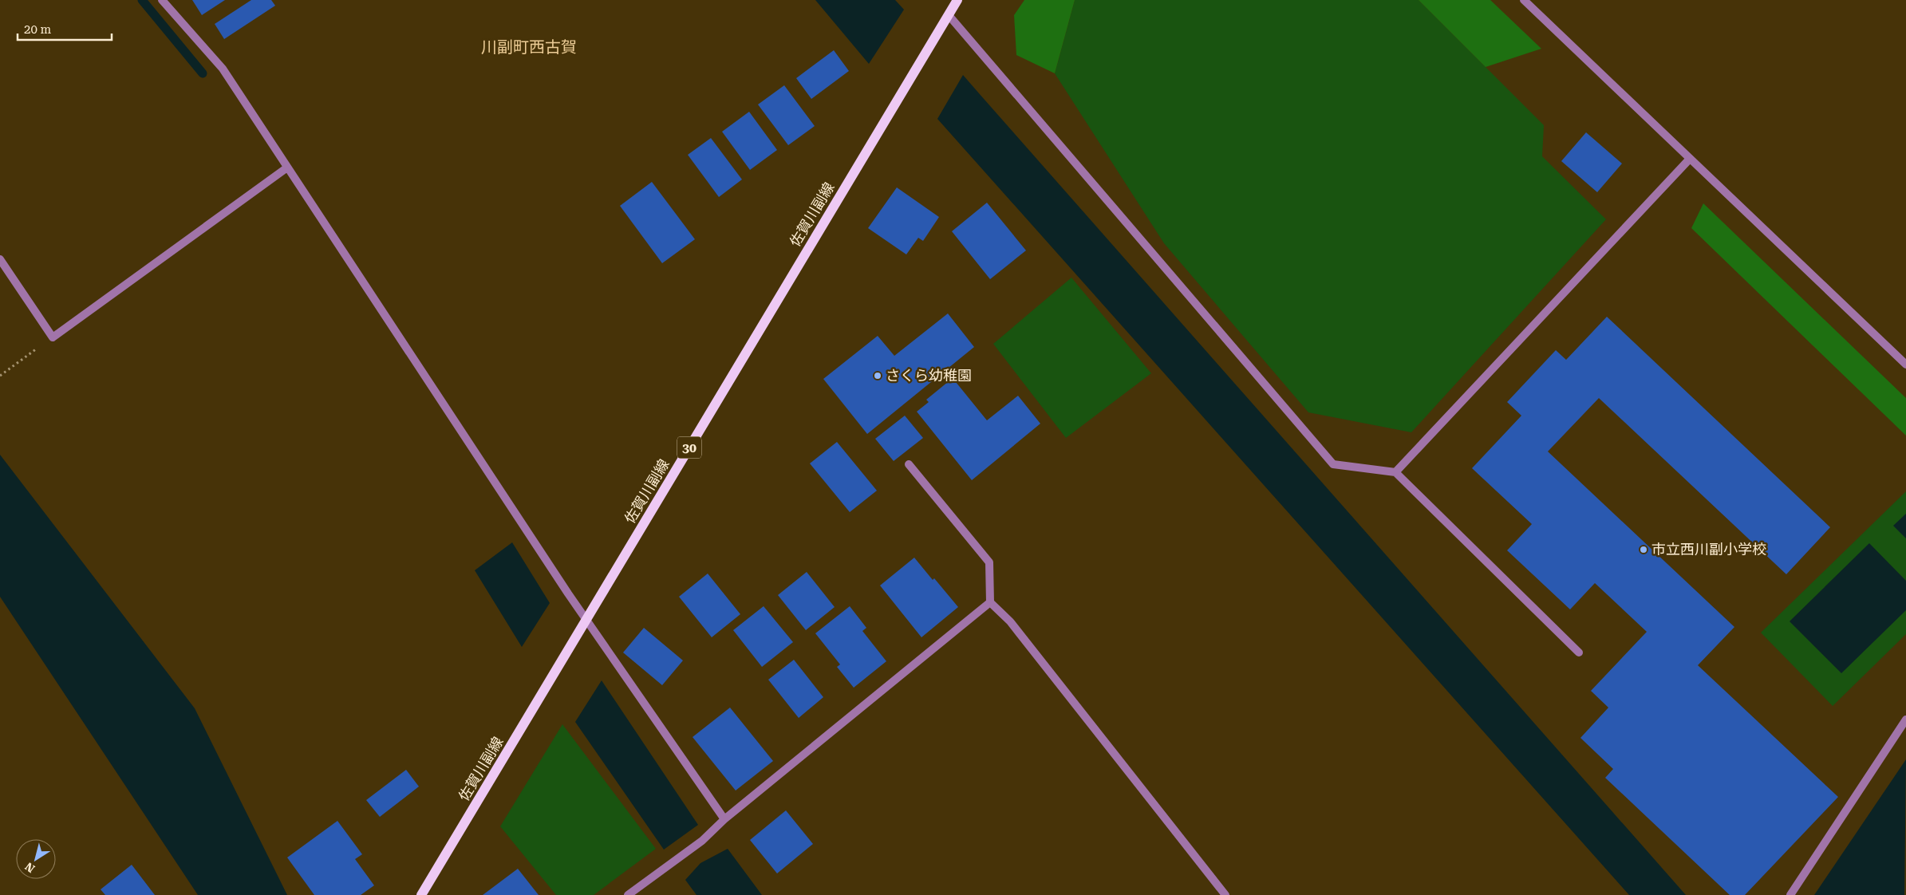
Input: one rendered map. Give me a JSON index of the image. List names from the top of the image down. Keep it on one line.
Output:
{"streets":{"main road":["佐賀川副線","30"]},"districts":["川副町西古賀"],"places":["さくら幼稚園","市立西川副小学校"],"scale_bar":"20 m","north":"bottom left"}
